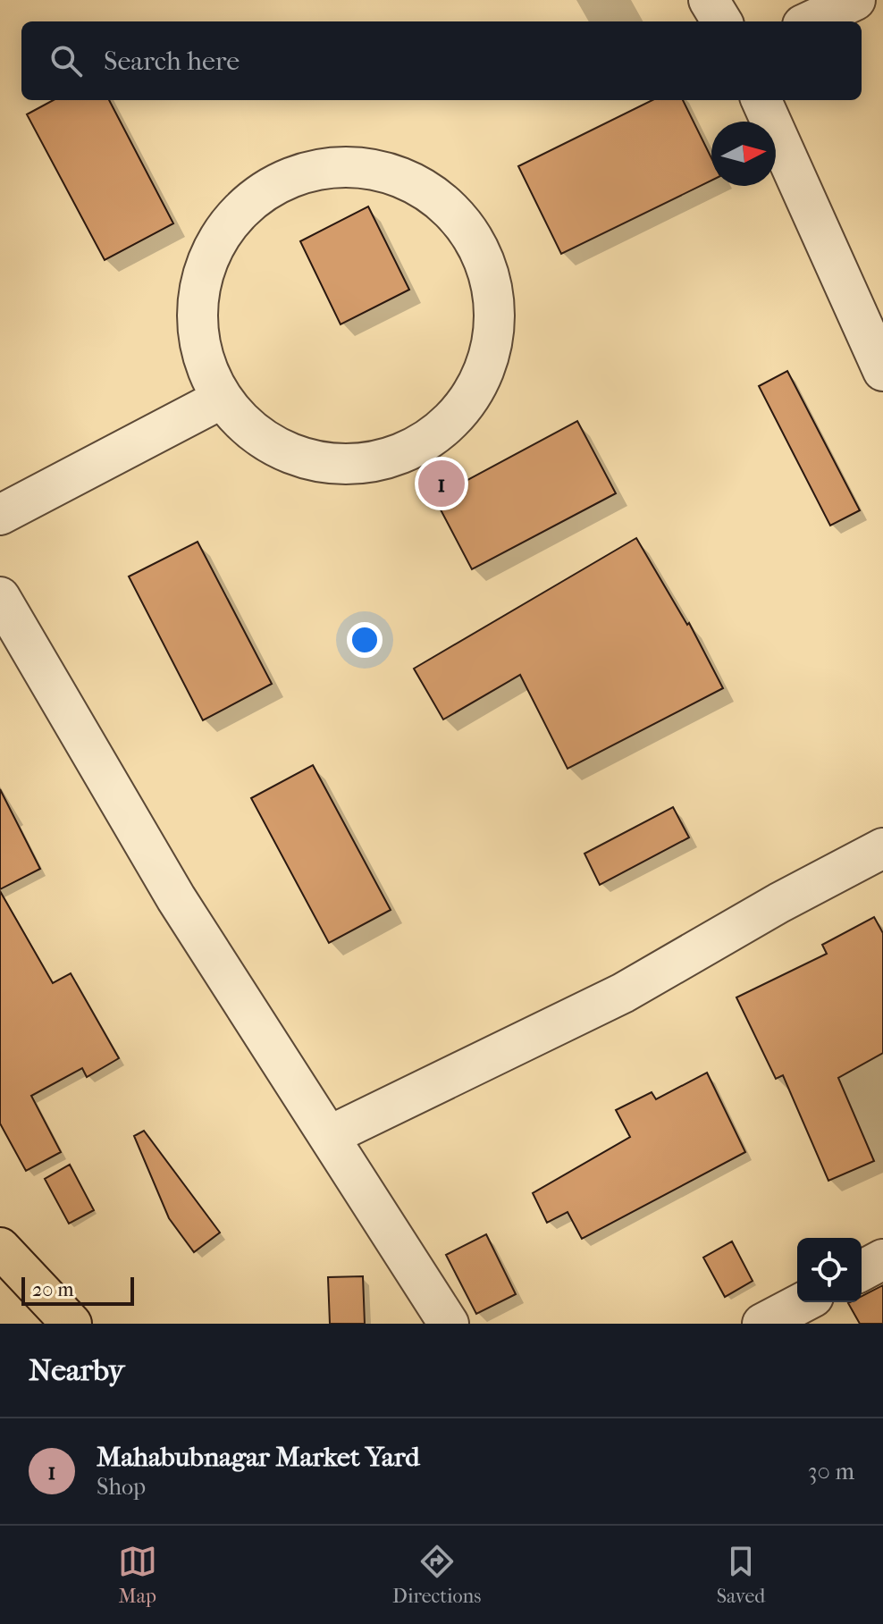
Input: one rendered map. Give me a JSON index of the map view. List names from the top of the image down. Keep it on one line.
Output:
{"scale_bar":"20 m","north":"right","page":{"search":"Search here","pins":"1","scale":"20 m","heading":"Nearby","list":[{"mark":"1","name":"Mahabubnagar Market Yard","note":"Shop","value":"30 m"}],"nav":["Map","Directions","Saved"]}}
